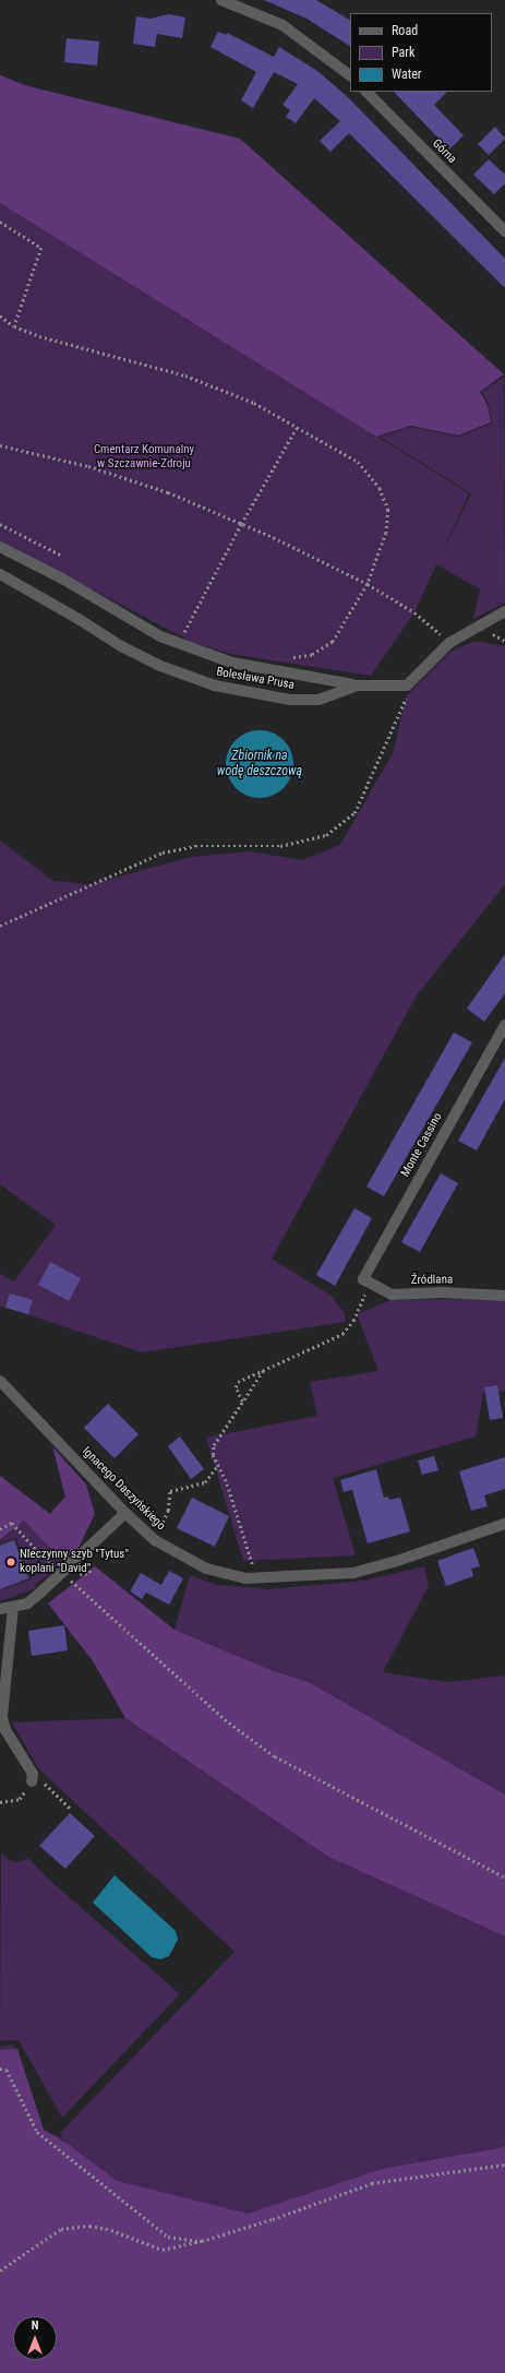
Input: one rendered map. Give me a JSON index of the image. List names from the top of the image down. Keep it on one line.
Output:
{"streets":{"street":["Górna","Bolesława Prusa","Monte Cassino","Źródlana","Ignacego Daszyńskiego"]},"crossings":[["Monte Cassino","Źródlana"]],"water":["Zbiornik na wodę deszczową"],"parks":["Cmentarz Komunalny w Szczawnie-Zdroju"],"places":["NIeczynny szyb \"Tytus\" koplani \"David\""],"legend":["Road","Park","Water"],"north":"top"}
